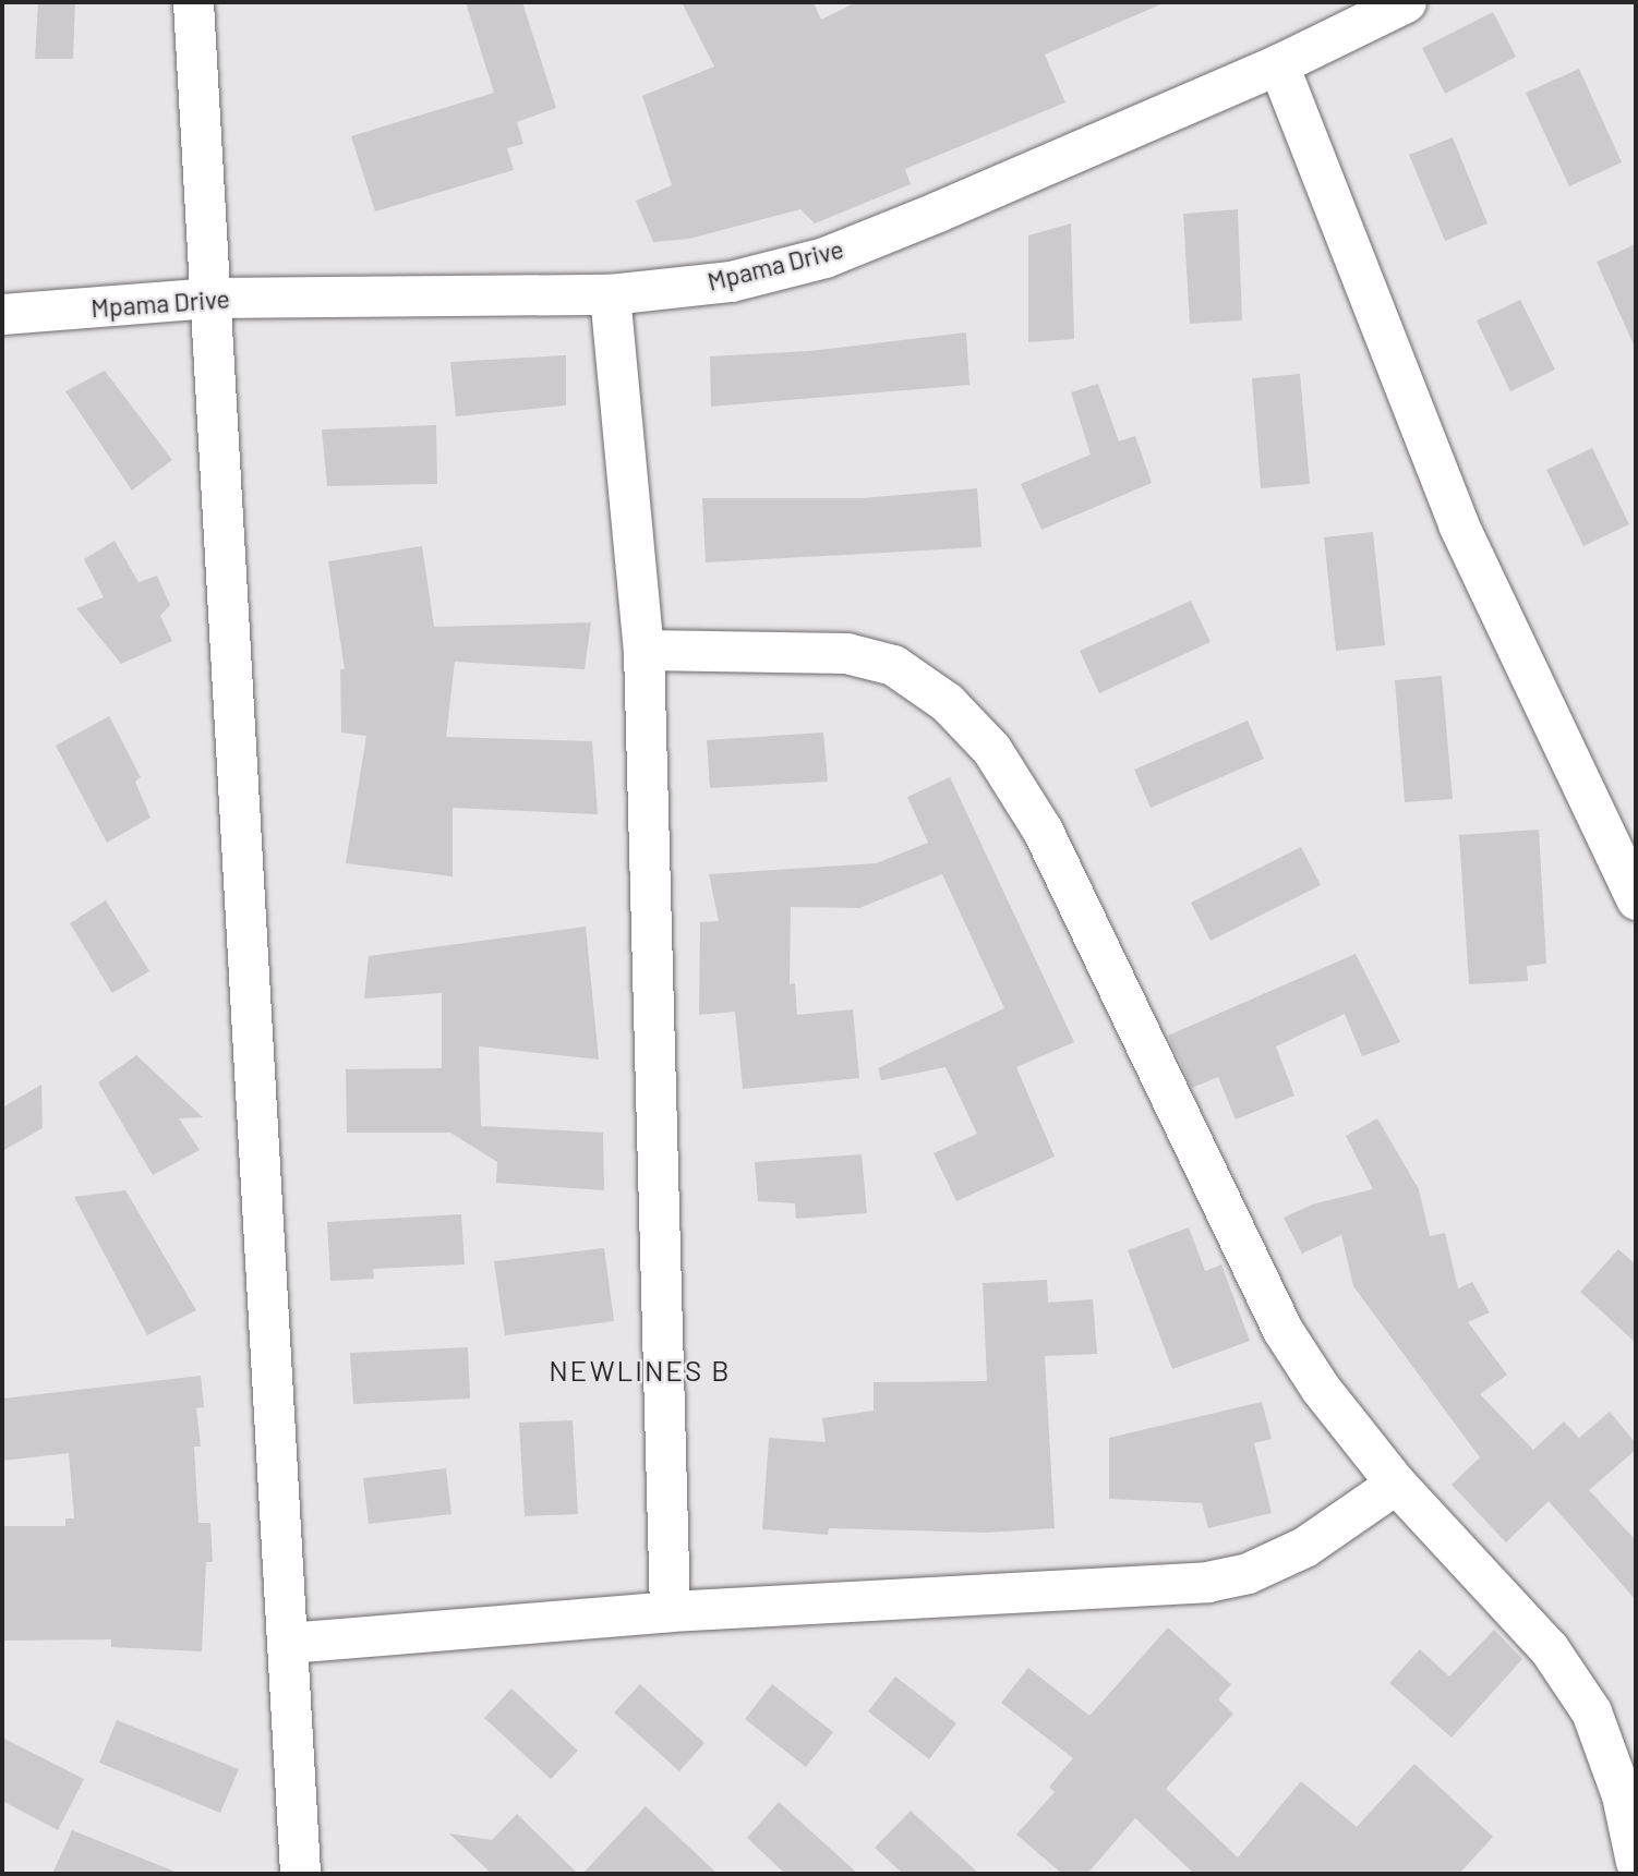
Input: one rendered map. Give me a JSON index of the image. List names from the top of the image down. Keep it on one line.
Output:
{"streets":{"street":["Mpama Drive"]},"districts":["NEWLINES B"]}
